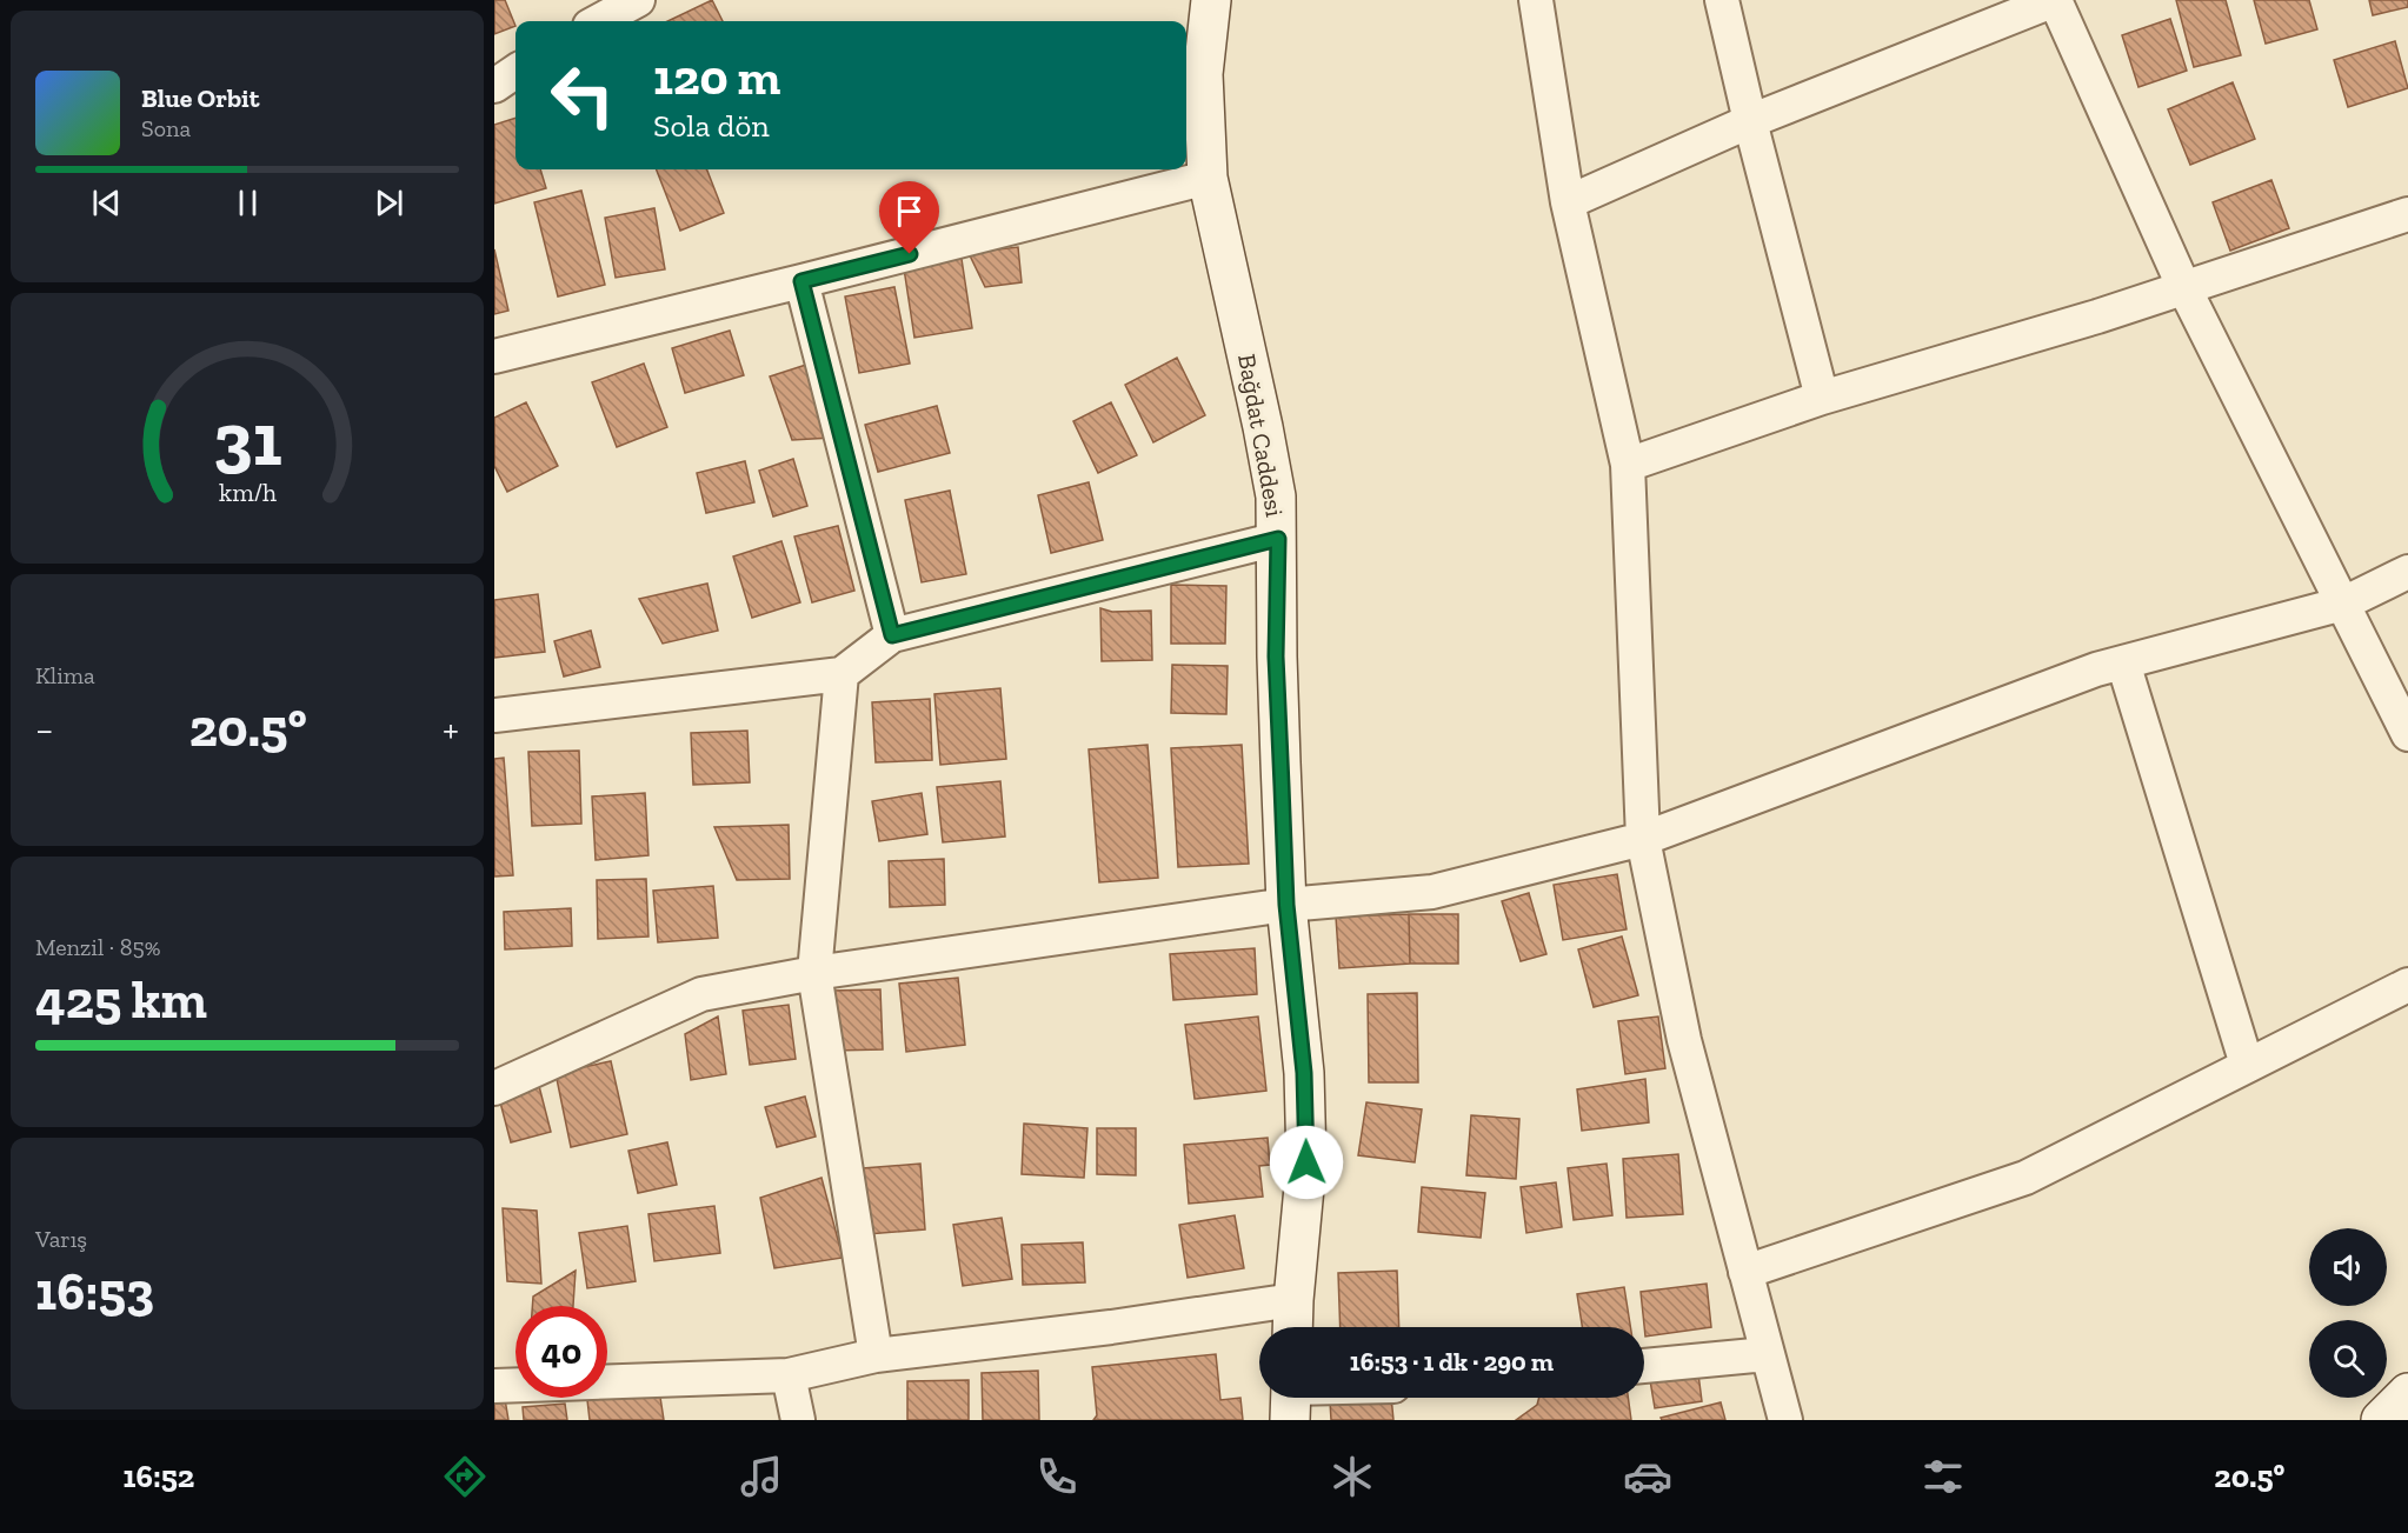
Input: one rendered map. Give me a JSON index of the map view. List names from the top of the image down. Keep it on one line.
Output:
{"streets":{"street":["Bağdat Caddesi"]},"page":{"turn":["120 m","Sola dön"],"song":["Blue Orbit","Sona"],"tile":["Klima",["Menzil · 85%","425 km"],["Varış","16:53"]],"heat":["−","20.5°","+"],"limit":"40","trip":"16:53 · 1 dk · 290 m","tabs":["16:52","20.5°"],"gauge":["31","km/h"]}}
